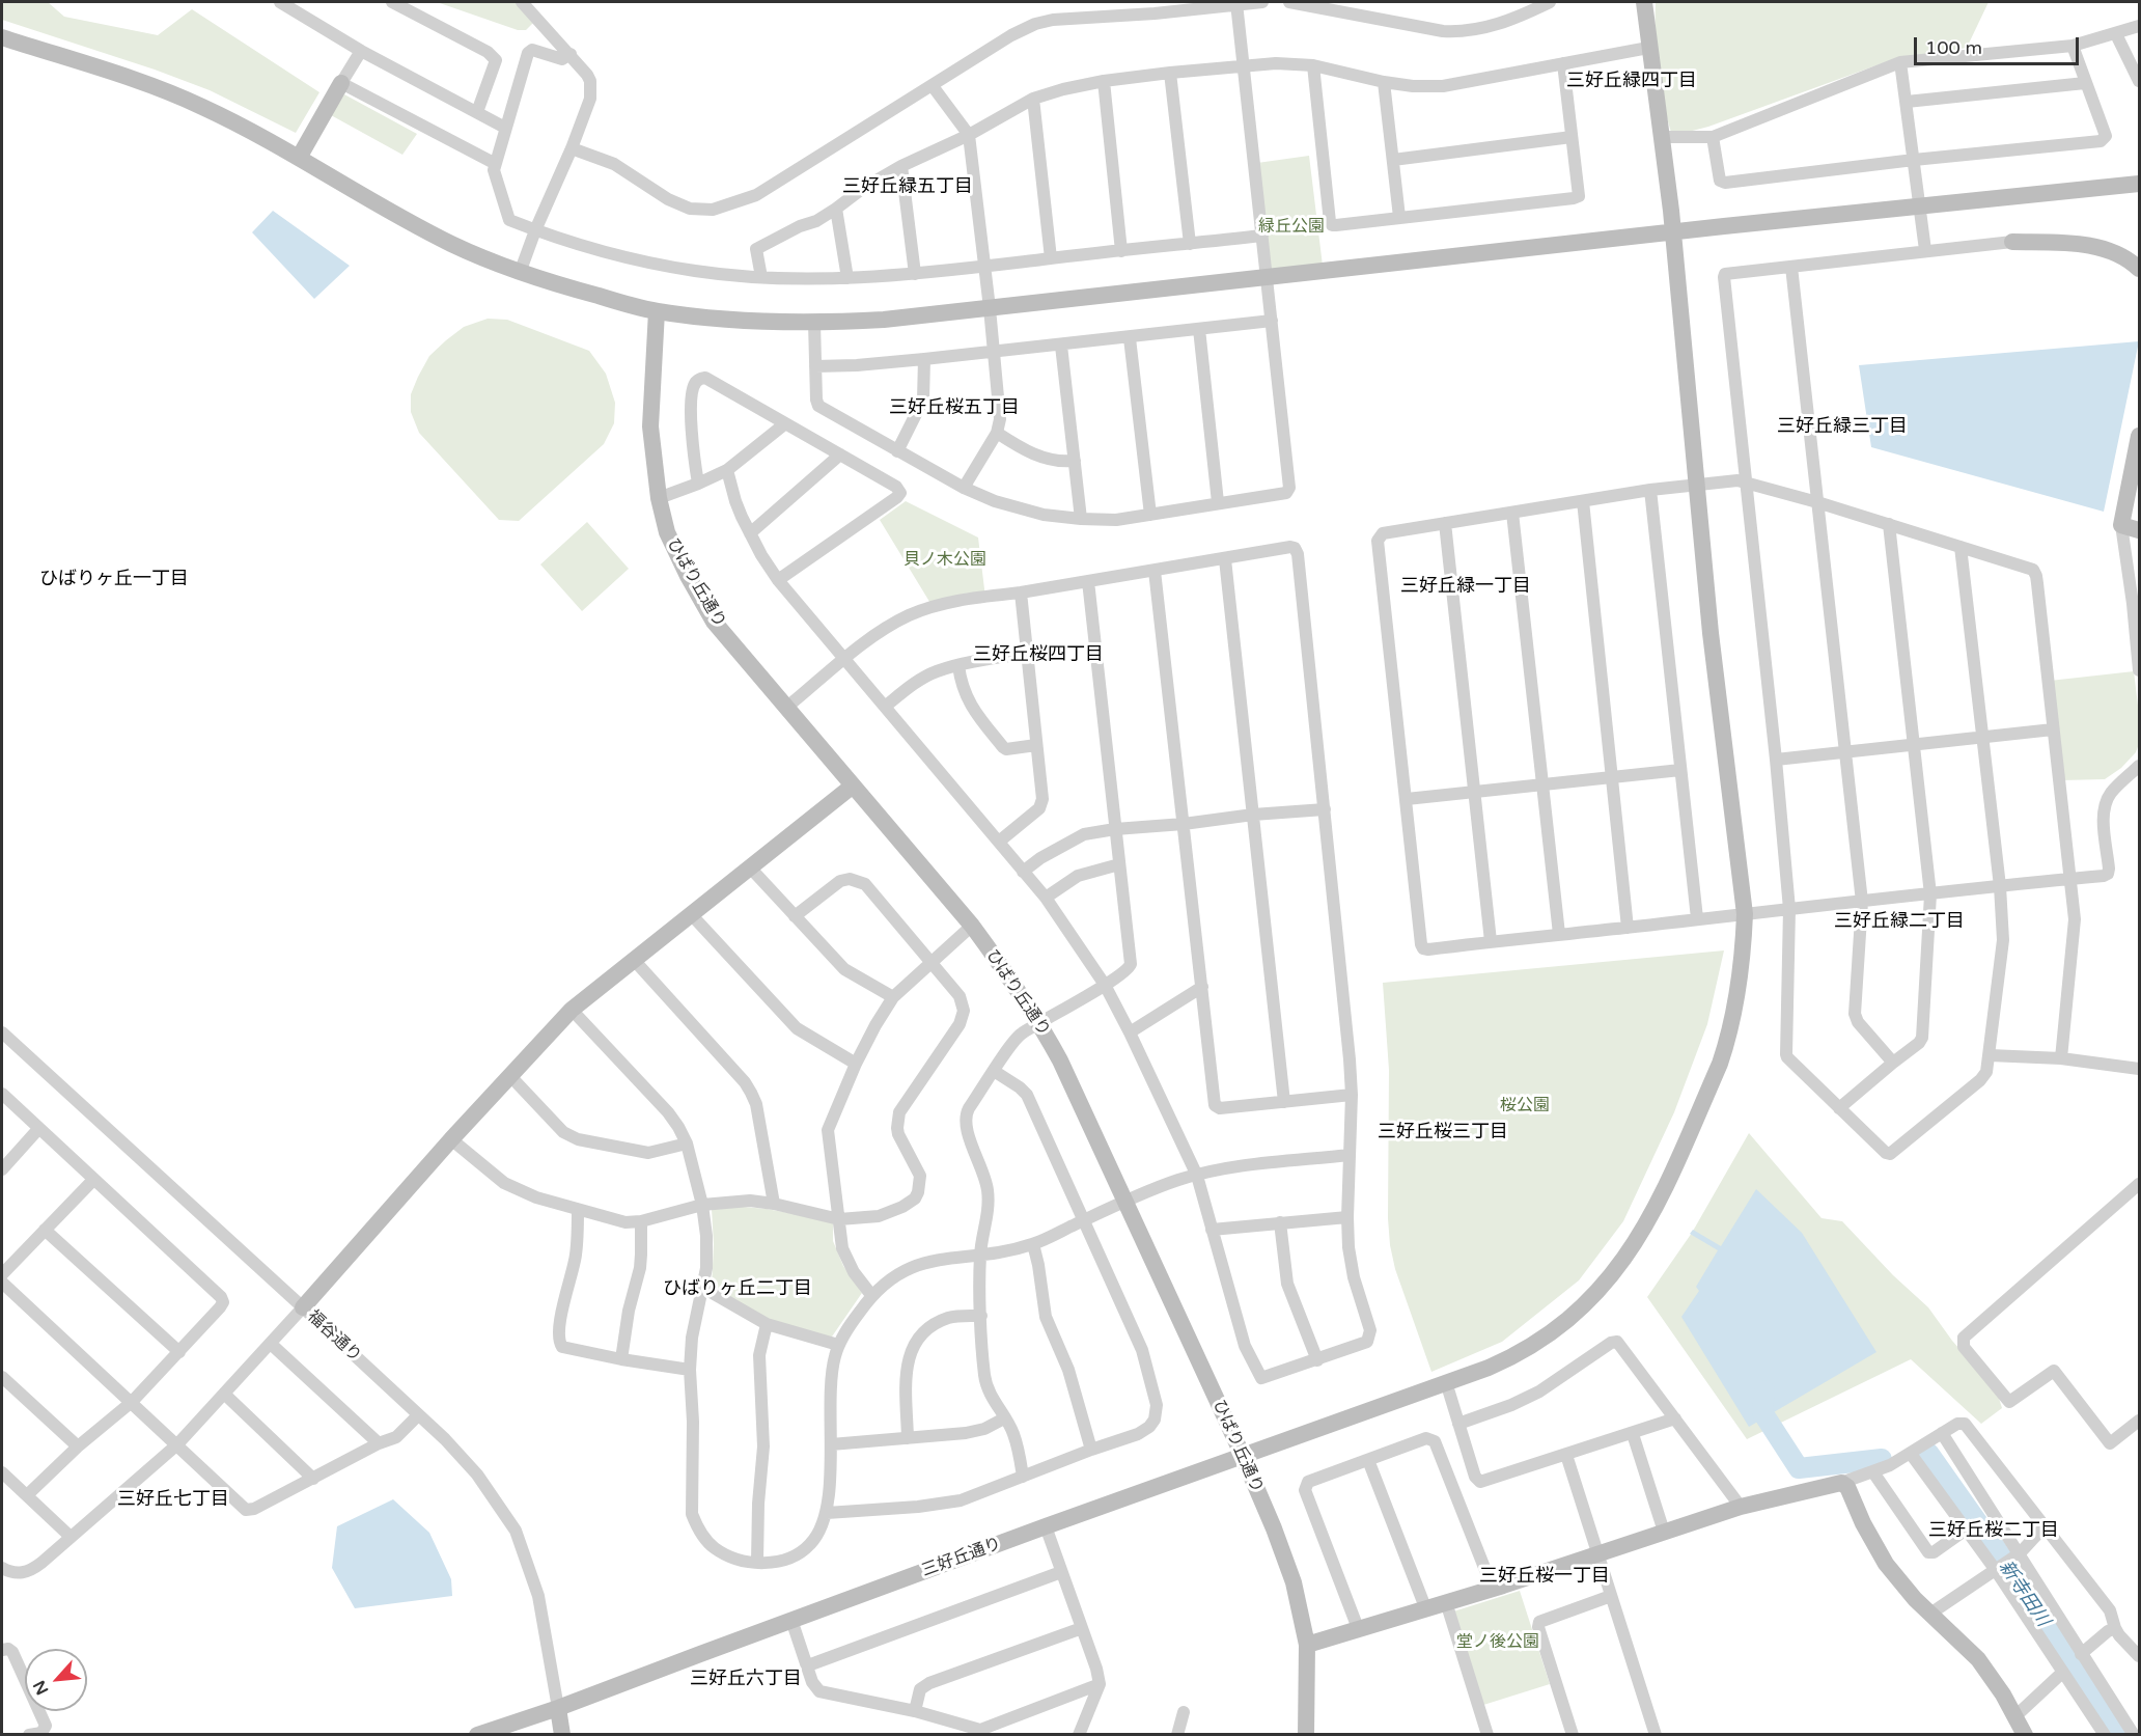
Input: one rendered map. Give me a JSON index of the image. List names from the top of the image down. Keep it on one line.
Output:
{"streets":{"street":["ひばり丘通り","福谷通り","三好丘通り"]},"crossings":[["ひばり丘通り","三好丘通り"],["福谷通り","三好丘通り"]],"districts":["三好丘緑四丁目","三好丘緑五丁目","三好丘桜五丁目","三好丘緑三丁目","ひばりヶ丘一丁目","三好丘緑一丁目","三好丘桜四丁目","三好丘緑二丁目","三好丘桜三丁目","ひばりヶ丘二丁目","三好丘七丁目","三好丘桜二丁目","三好丘桜一丁目","三好丘六丁目"],"water":["新寺田川"],"parks":["緑丘公園","貝ノ木公園","桜公園","堂ノ後公園"],"scale_bar":"100 m","north":"bottom left"}
